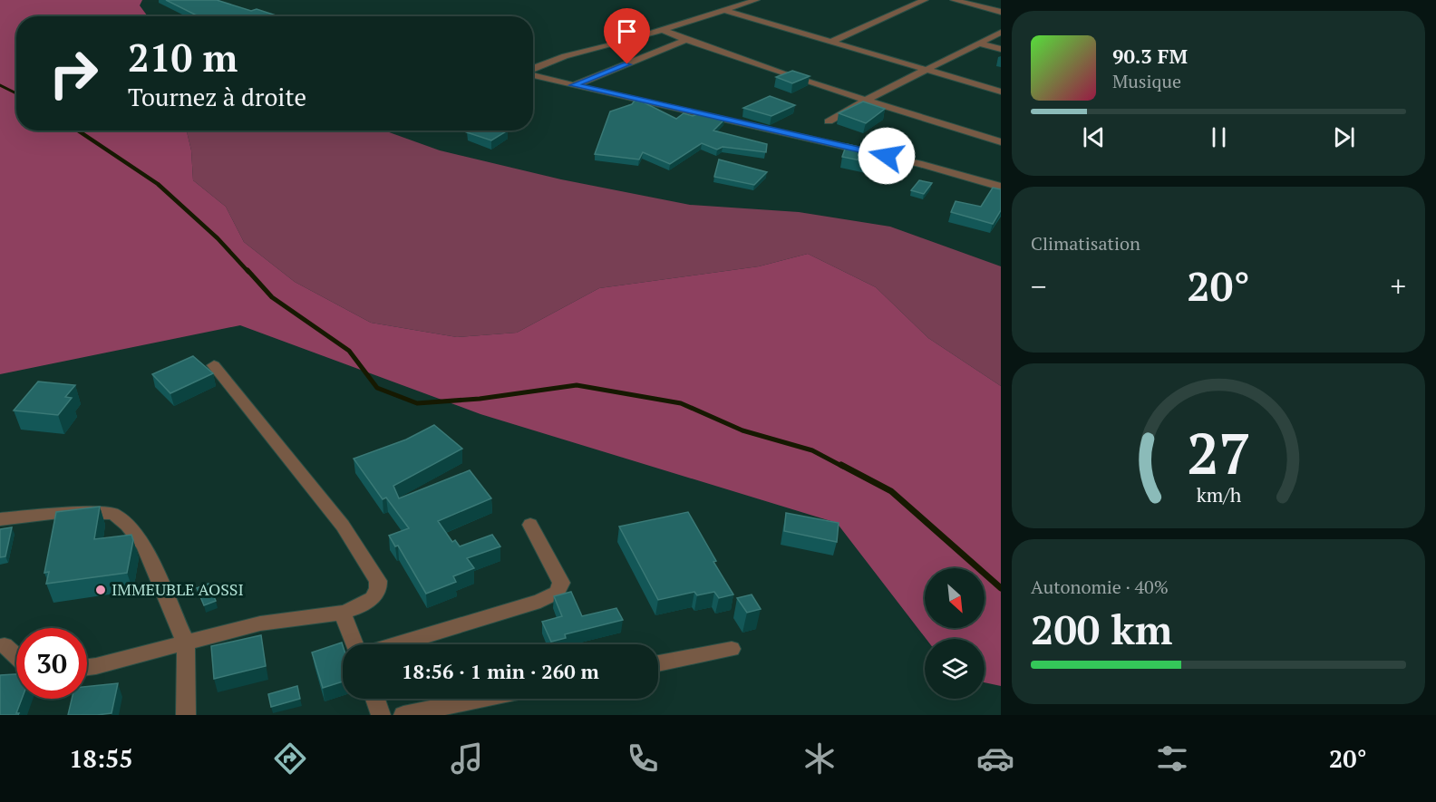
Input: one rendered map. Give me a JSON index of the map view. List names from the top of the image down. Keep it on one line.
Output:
{"places":["IMMEUBLE AOSSI"],"north":"bottom right","page":{"turn":["210 m","Tournez à droite"],"song":["90.3 FM","Musique"],"tile":["Climatisation",["Autonomie · 40%","200 km"]],"heat":["−","20°","+"],"limit":"30","trip":"18:56 · 1 min · 260 m","tabs":["18:55","20°"],"gauge":["27","km/h"]}}
